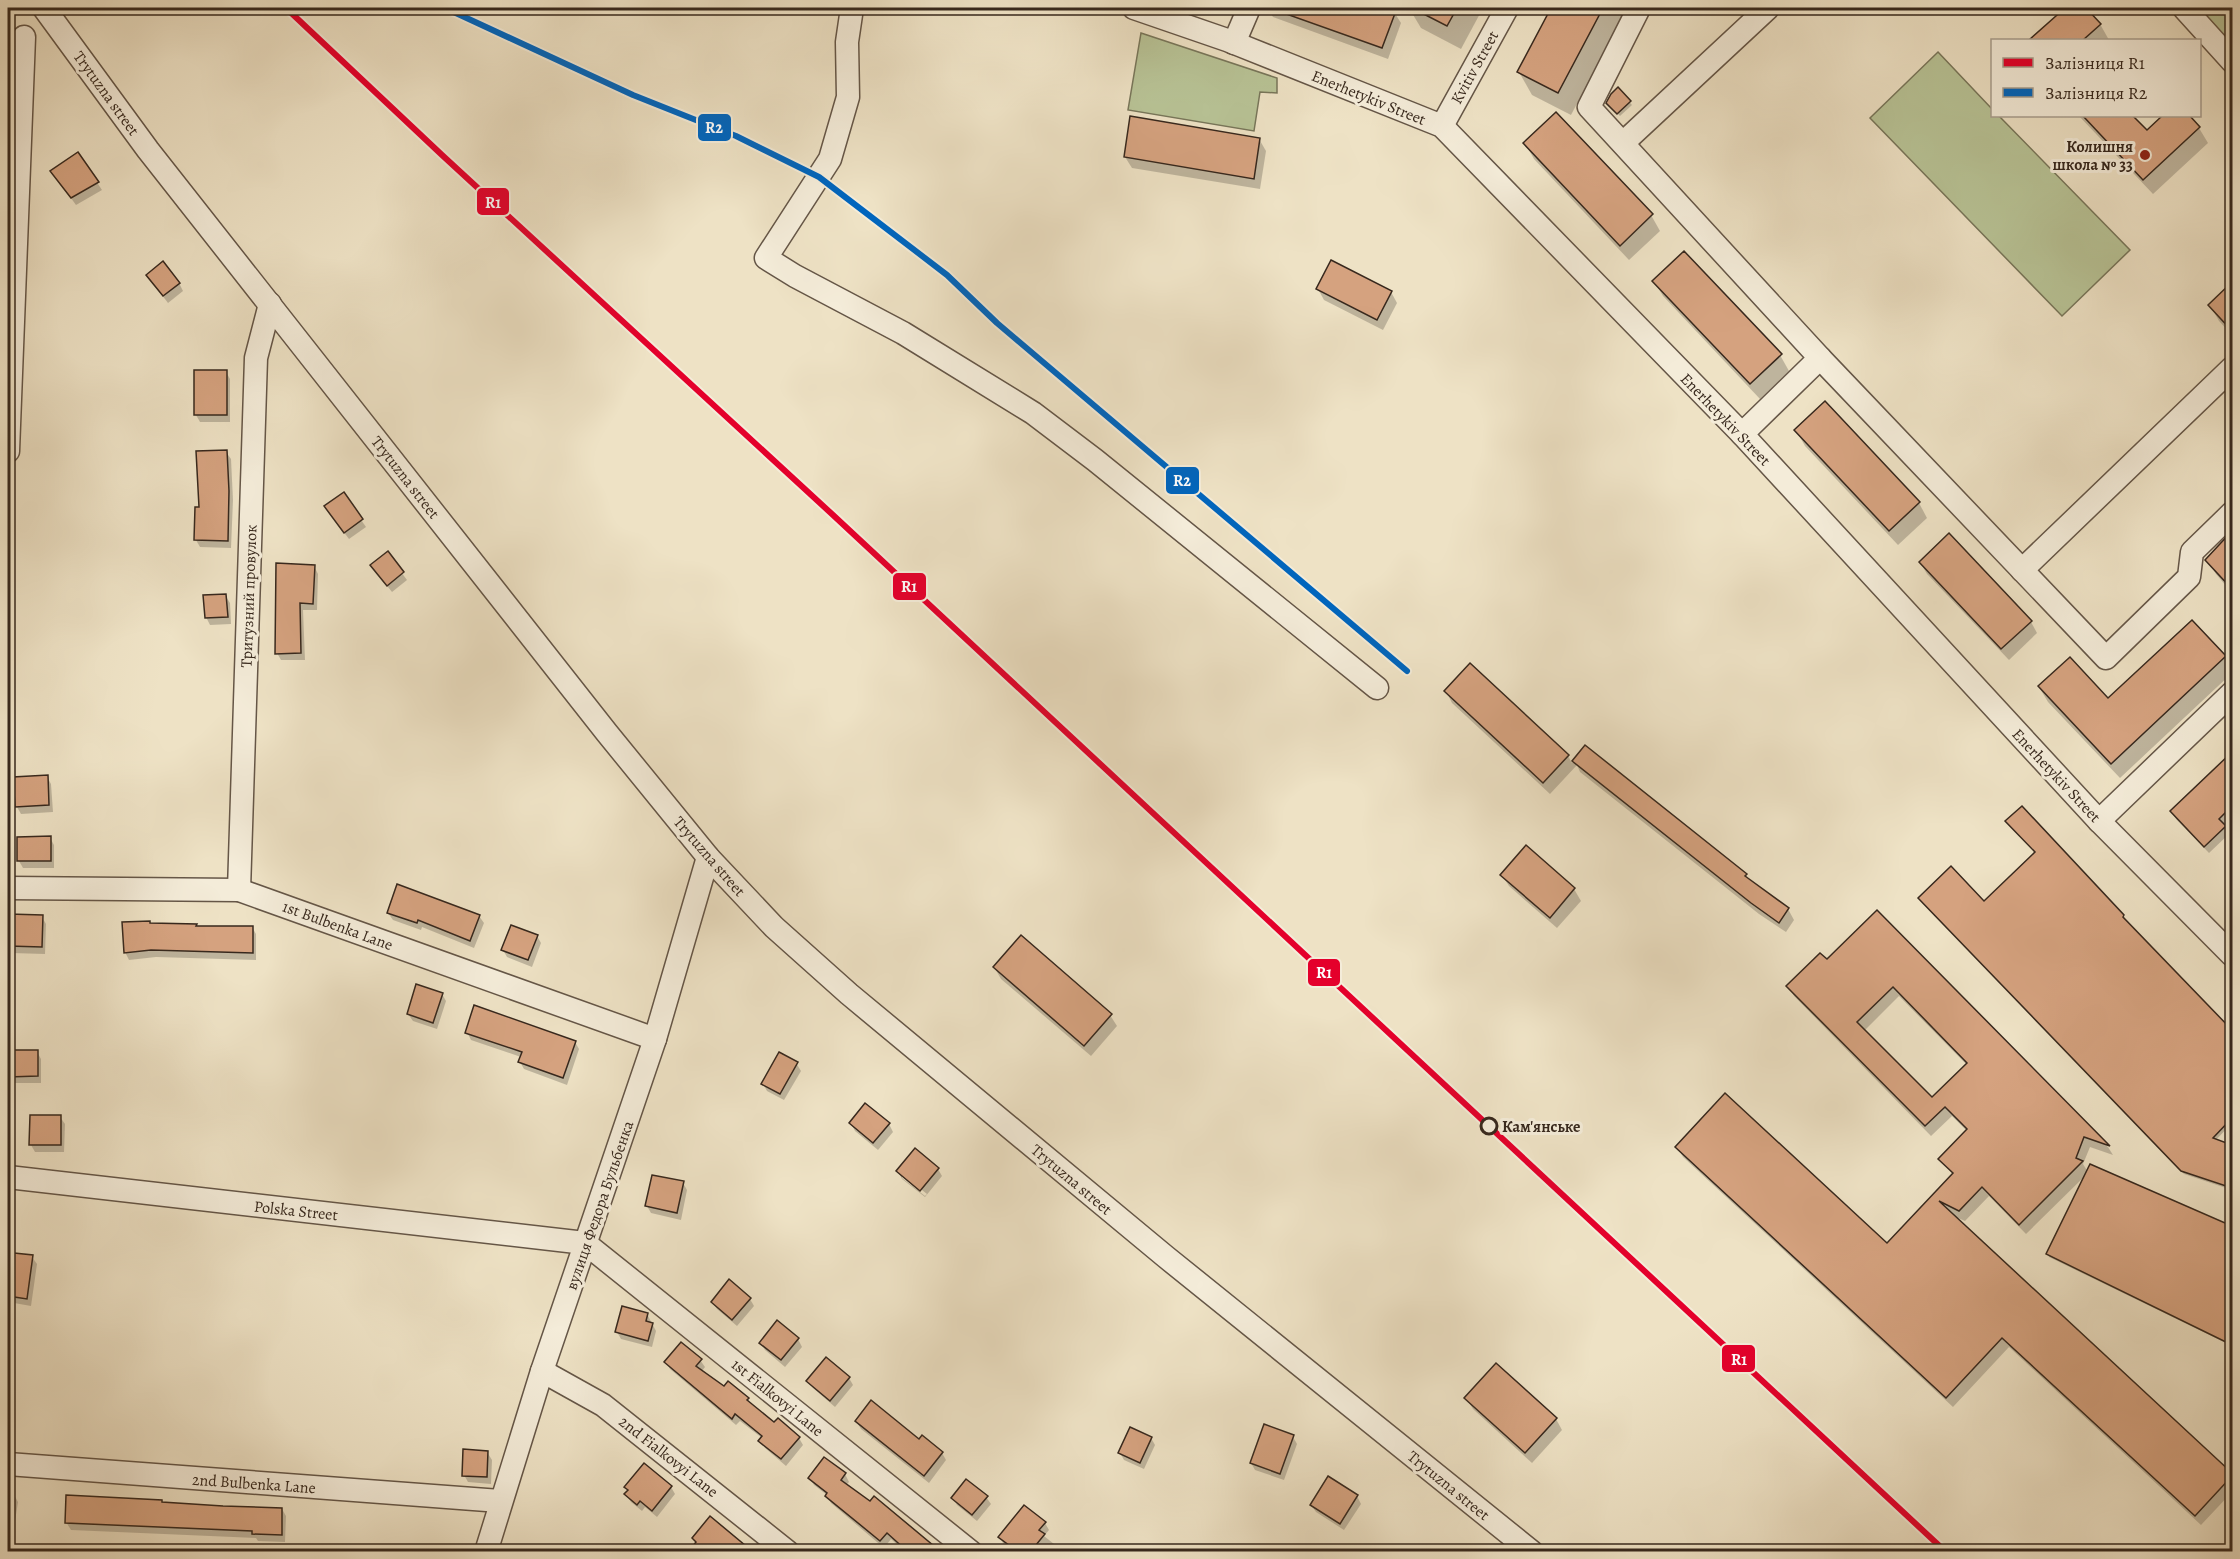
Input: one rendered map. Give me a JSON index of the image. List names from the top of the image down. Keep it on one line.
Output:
{"streets":{"street":["Kvitiv Street","Trytuzna street","Enerhetykiv Street","Тритузний провулок","1st Bulbenka Lane","вулиця Федора Бульбенка","Polska Street","1st Fialkovyi Lane","2nd Fialkovyi Lane","2nd Bulbenka Lane"]},"crossings":[["Kvitiv Street","Enerhetykiv Street"],["Trytuzna street","Тритузний провулок"],["Trytuzna street","вулиця Федора Бульбенка"],["Тритузний провулок","1st Bulbenka Lane"],["1st Bulbenka Lane","вулиця Федора Бульбенка"],["вулиця Федора Бульбенка","Polska Street"],["вулиця Федора Бульбенка","1st Fialkovyi Lane"],["вулиця Федора Бульбенка","2nd Fialkovyi Lane"],["вулиця Федора Бульбенка","2nd Bulbenka Lane"],["Polska Street","1st Fialkovyi Lane"]],"places":["Колишня школа № 33","Кам'янське"],"lines":["rail line R1","rail line R2"],"legend":["Залізниця R1","Залізниця R2"]}
